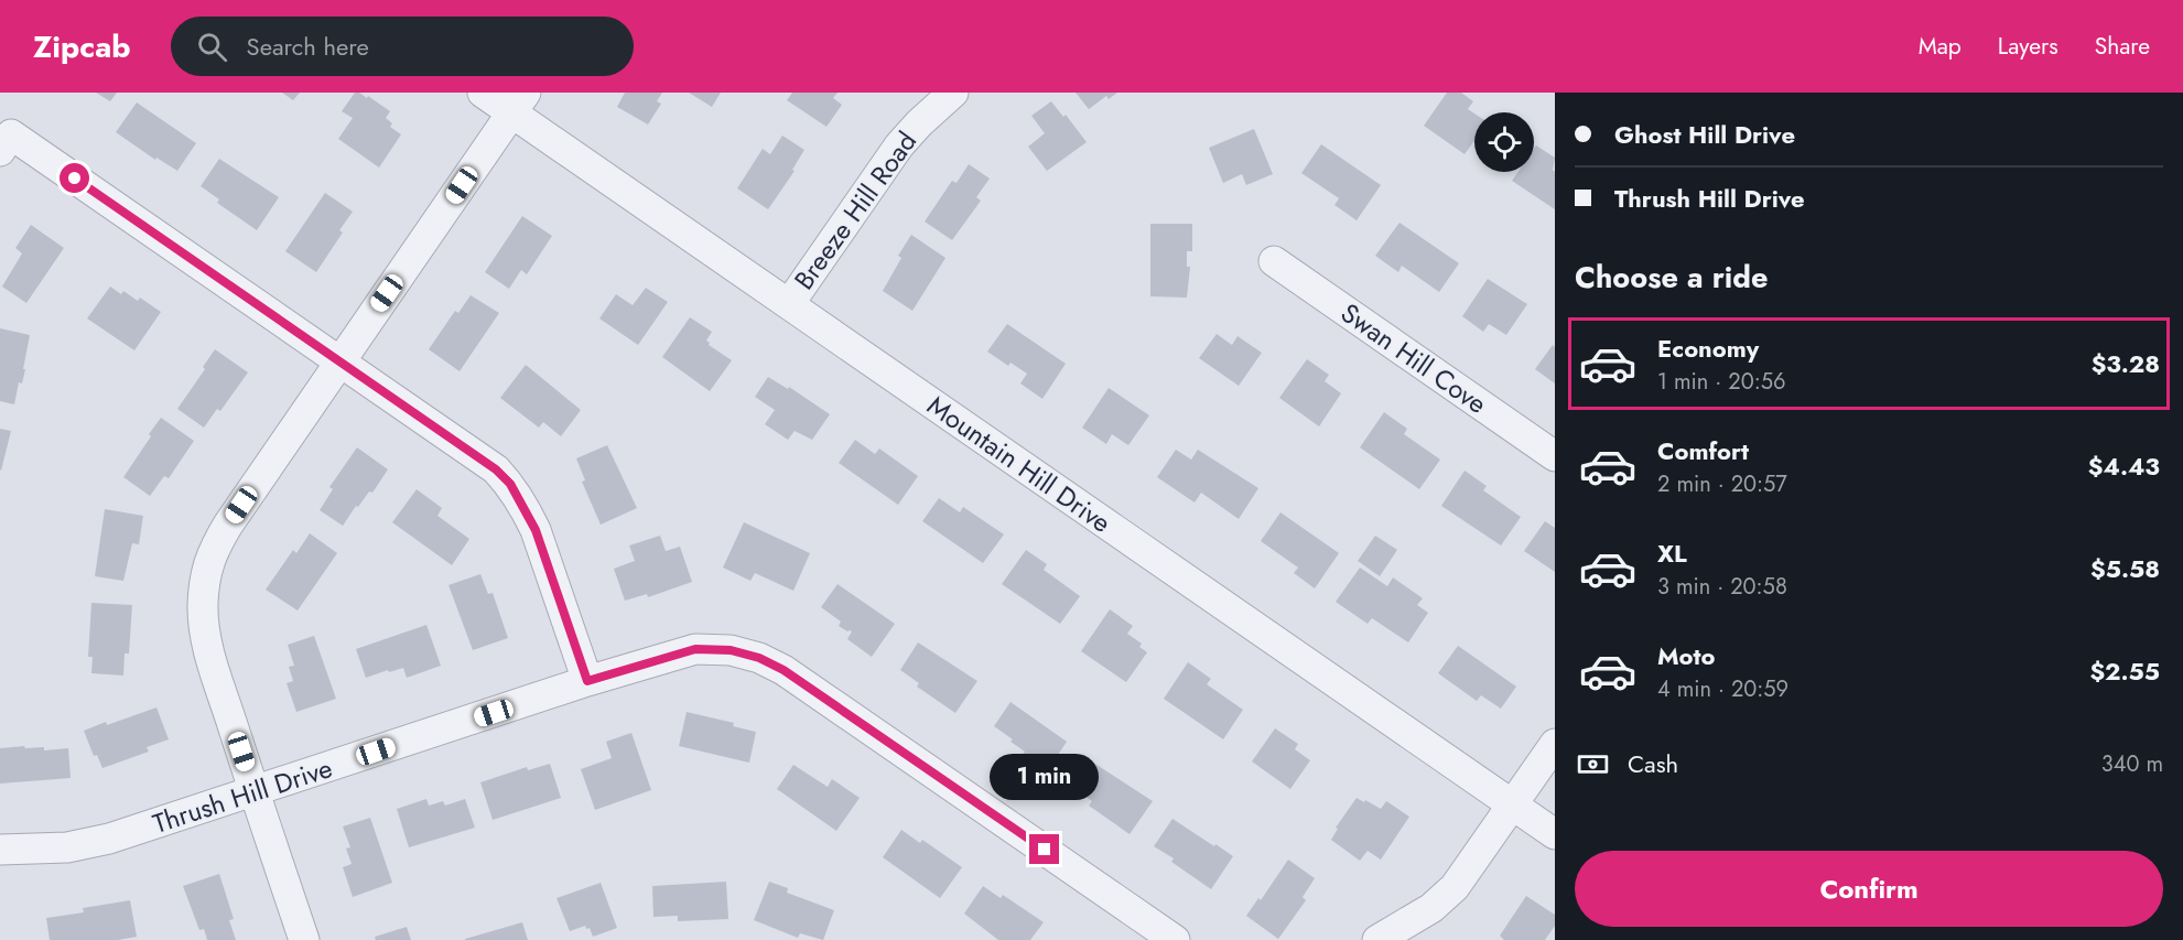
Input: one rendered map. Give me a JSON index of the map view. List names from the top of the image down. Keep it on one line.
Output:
{"streets":{"street":["Breeze Hill Road","Swan Hill Cove","Mountain Hill Drive","Thrush Hill Drive"]},"crossings":[["Breeze Hill Road","Mountain Hill Drive"]],"page":{"header":"Zipcab","search":"Search here","nav":["Map","Layers","Share"],"banner":["Ghost Hill Drive","Thrush Hill Drive"],"heading":"Choose a ride","list":[{"name":"Economy","note":"1 min · 20:56","value":"$3.28"},{"name":"Comfort","note":"2 min · 20:57","value":"$4.43"},{"name":"XL","note":"3 min · 20:58","value":"$5.58"},{"name":"Moto","note":"4 min · 20:59","value":"$2.55"}],"pay":["Cash","340 m"],"bubble":"1 min","buttons":"Confirm"}}
